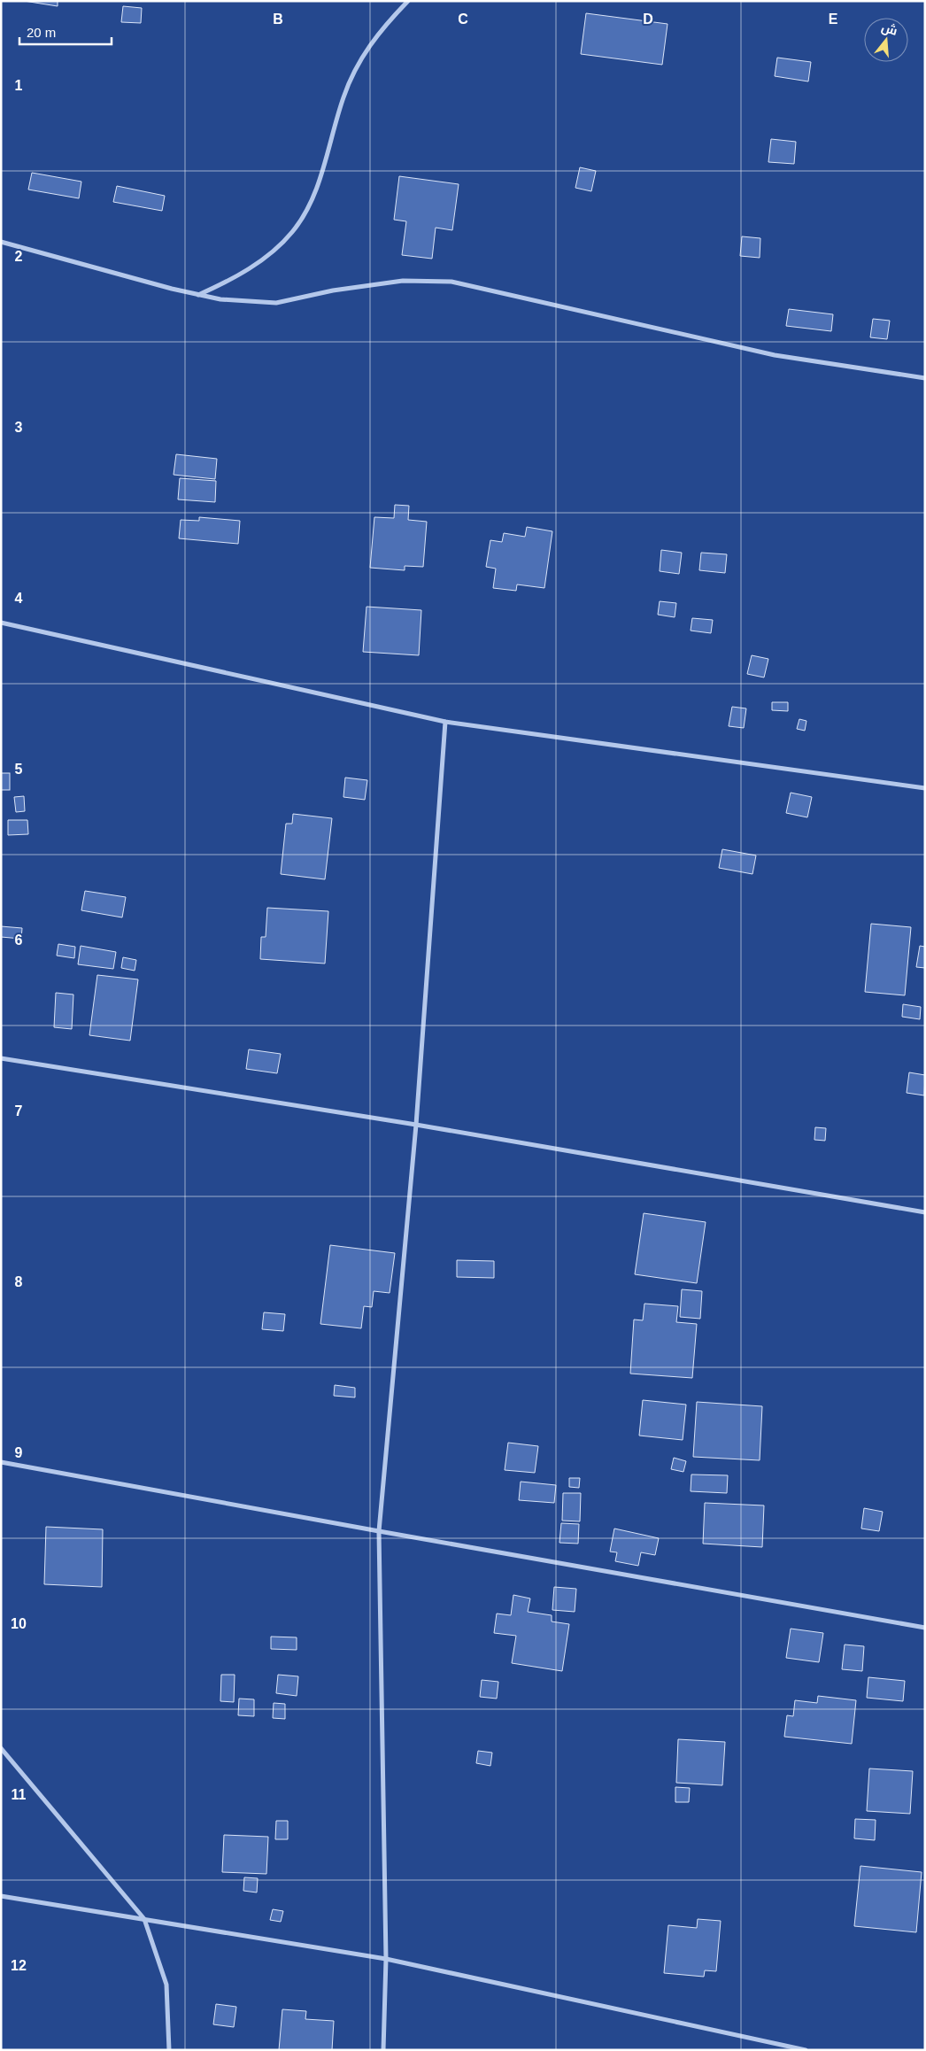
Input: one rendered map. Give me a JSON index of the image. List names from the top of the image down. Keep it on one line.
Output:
{"scale_bar":"20 m","north":"top","grid":{"columns":["B","C","D","E"],"rows":["1","2","3","4","5","6","7","8","9","10","11","12"]}}
